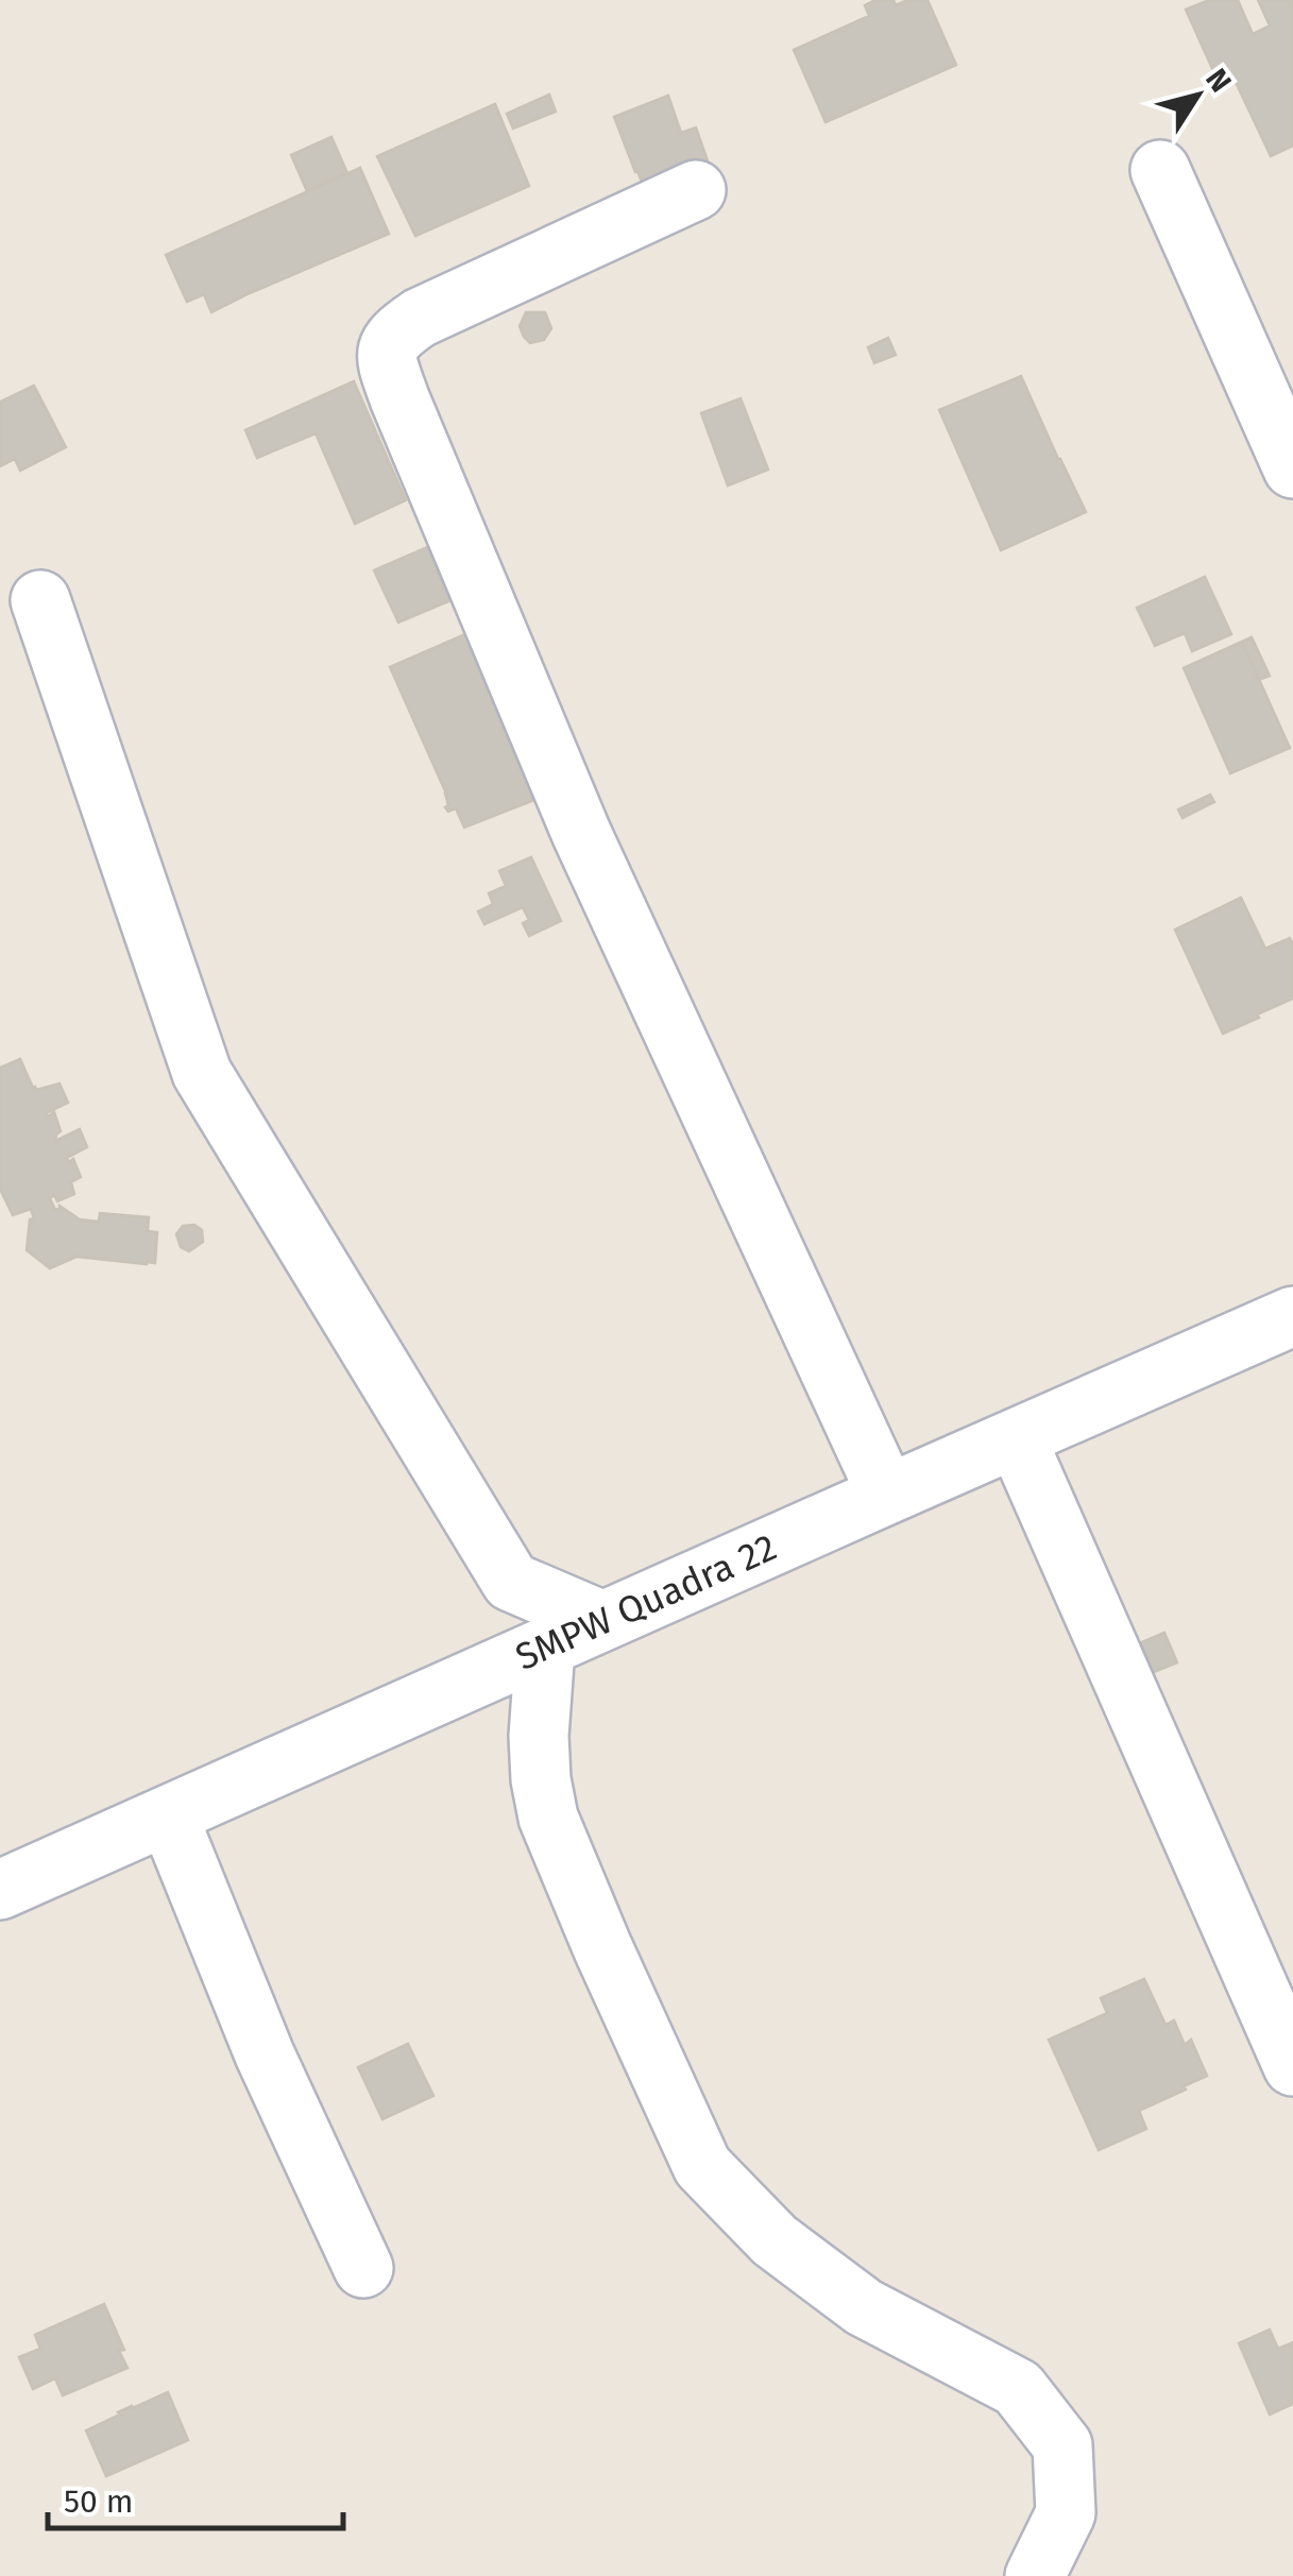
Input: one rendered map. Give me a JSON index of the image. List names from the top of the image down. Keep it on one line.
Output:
{"streets":{"street":["SMPW Quadra 22"]},"scale_bar":"50 m","north":"top right"}
